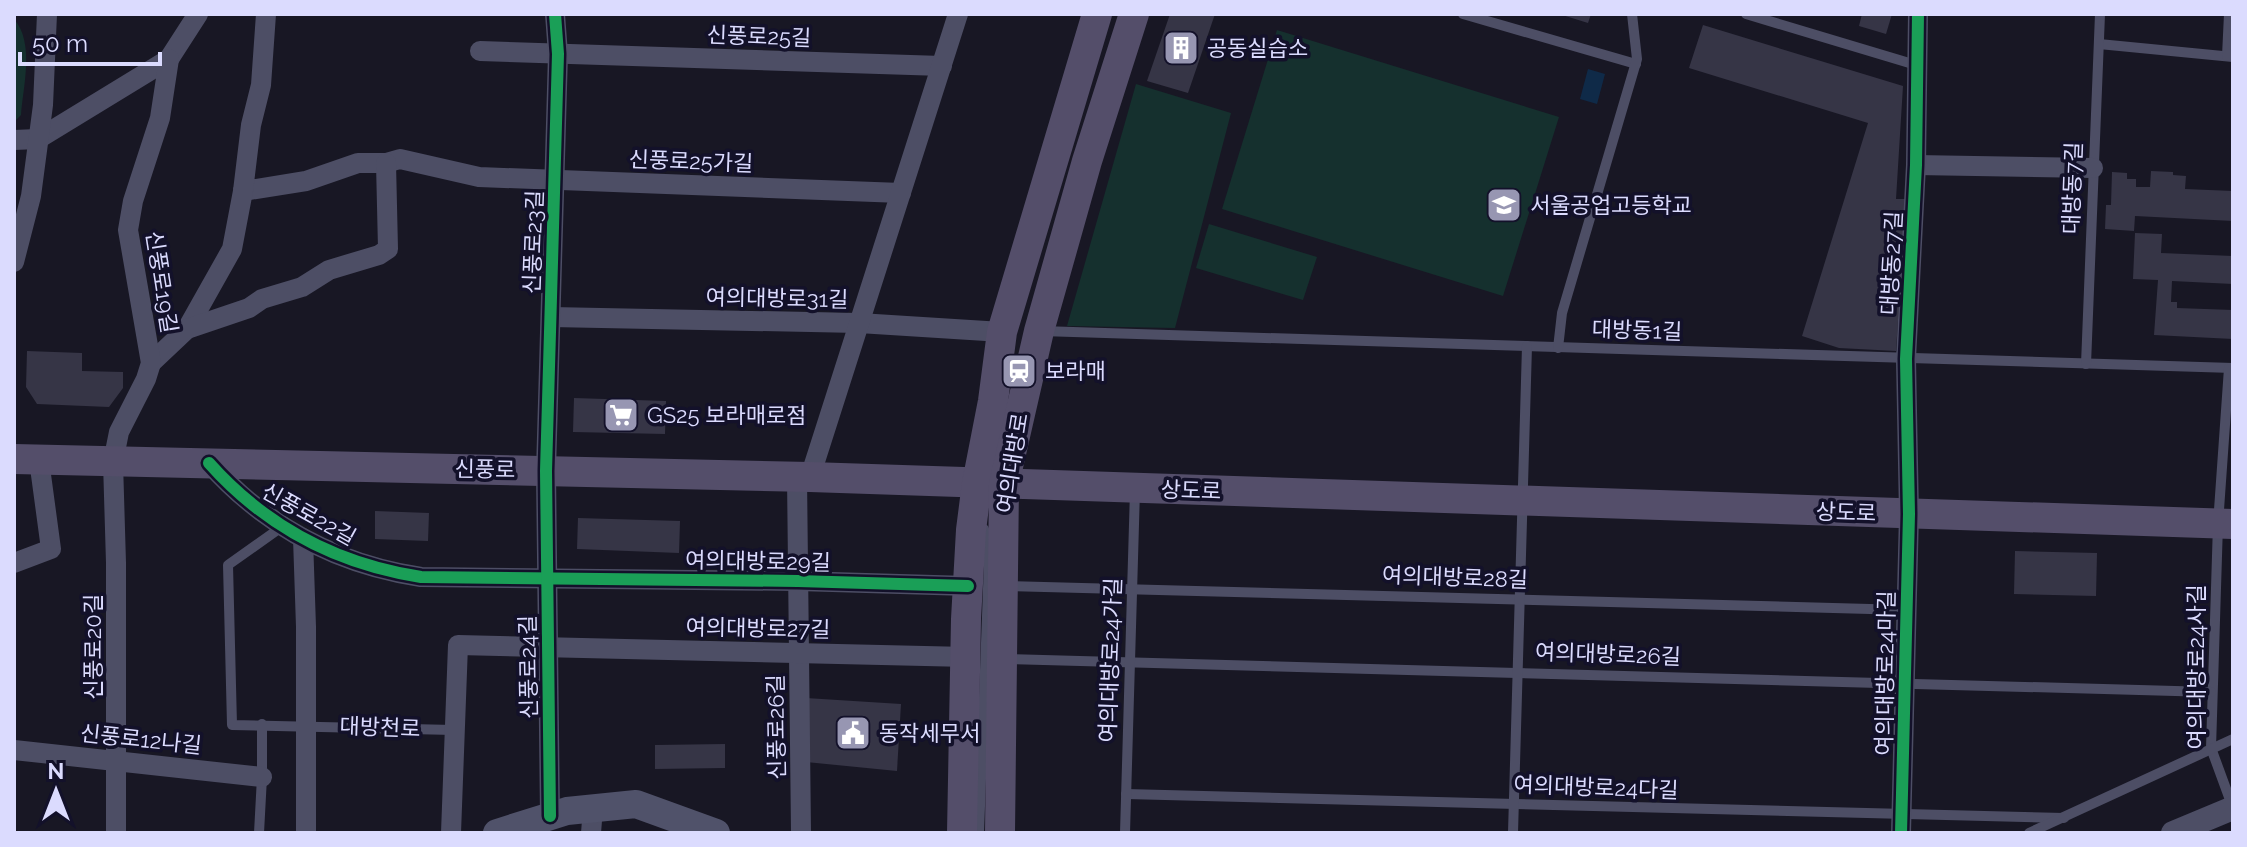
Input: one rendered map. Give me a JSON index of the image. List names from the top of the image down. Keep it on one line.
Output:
{"streets":{"main road":["여의대방로","신풍로","상도로"],"street":["신풍로25길","신풍로25가길","신풍로23길","대방동27길","신풍로19길","여의대방로31길","신풍로22길","여의대방로29길","여의대방로27길","신풍로20길","신풍로24길","여의대방로24마길","신풍로26길","신풍로12나길"],"lane":["대방동7길","대방동1길","여의대방로28길","여의대방로26길","여의대방로24가길","여의대방로24사길","대방천로","여의대방로24다길"]},"crossings":[["신풍로25길","신풍로23길"],["신풍로25가길","신풍로23길"],["대방동7길","대방동1길"],["신풍로23길","여의대방로31길"],["신풍로23길","신풍로"],["신풍로23길","신풍로24길"],["대방동27길","대방동1길"],["대방동27길","상도로"],["대방동27길","여의대방로24마길"],["신풍로19길","신풍로"],["신풍로19길","신풍로20길"],["여의대방로31길","여의대방로"],["대방동1길","여의대방로"],["여의대방로","신풍로"],["여의대방로","상도로"],["여의대방로","여의대방로29길"],["여의대방로","여의대방로28길"],["여의대방로","여의대방로27길"],["여의대방로","여의대방로26길"],["신풍로","상도로"],["신풍로","신풍로22길"],["신풍로","신풍로20길"],["신풍로","신풍로24길"],["신풍로","신풍로26길"],["상도로","여의대방로24가길"],["상도로","여의대방로24사길"],["상도로","여의대방로24마길"],["신풍로22길","여의대방로29길"],["신풍로22길","신풍로24길"],["신풍로22길","대방천로"],["여의대방로29길","신풍로24길"],["여의대방로29길","신풍로26길"],["여의대방로28길","여의대방로24가길"],["여의대방로28길","여의대방로24마길"],["여의대방로27길","신풍로24길"],["여의대방로27길","신풍로26길"],["신풍로20길","신풍로12나길"],["여의대방로26길","여의대방로24가길"],["여의대방로26길","여의대방로24사길"],["여의대방로26길","여의대방로24마길"],["여의대방로24가길","여의대방로24다길"],["여의대방로24사길","여의대방로24다길"],["여의대방로24마길","여의대방로24다길"]],"places":{"building":["공동실습소"],"school or university":["서울공업고등학교"],"station":["보라매"],"supermarket":["GS25 보라매로점"],"public building":["동작세무서"]},"scale_bar":"50 m","north":"top"}
